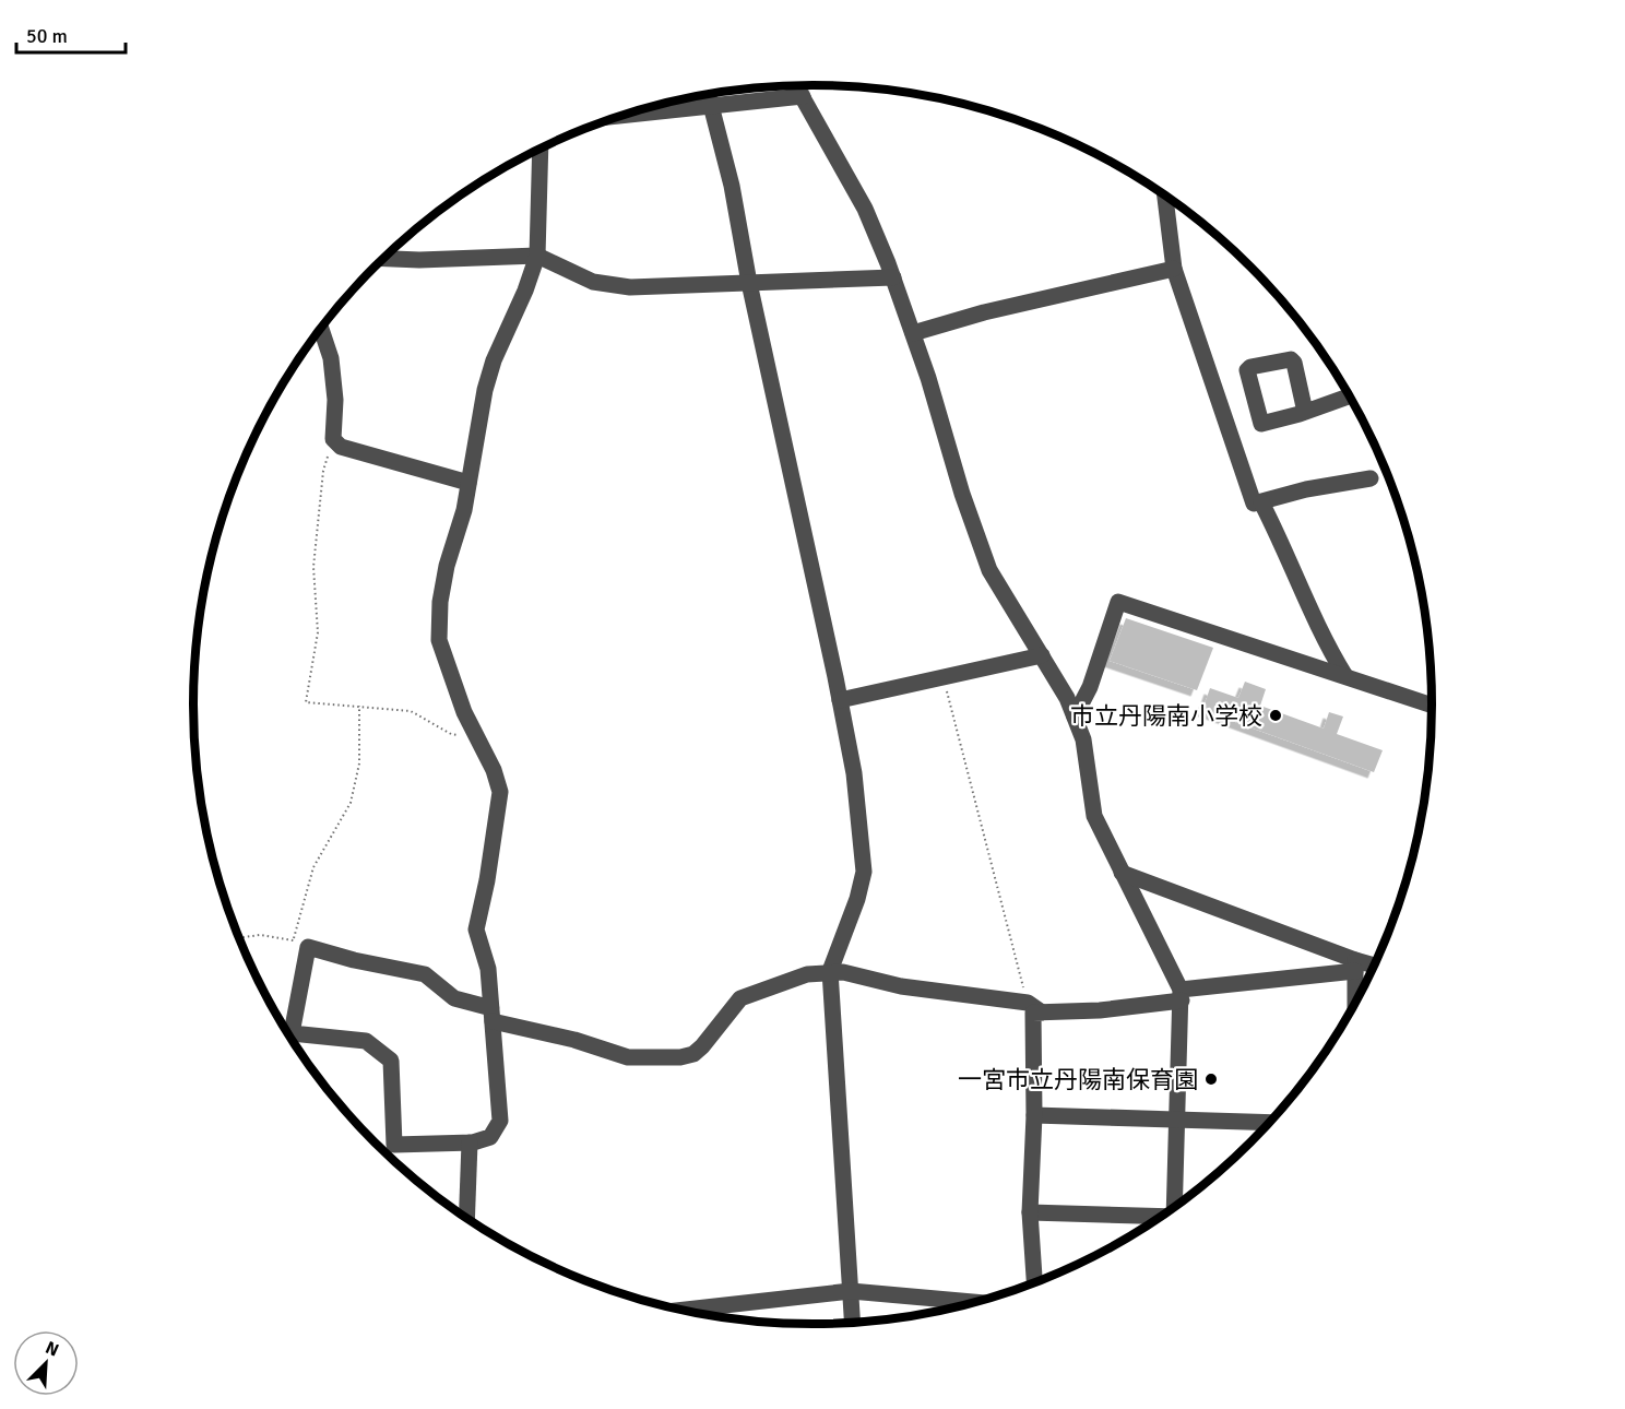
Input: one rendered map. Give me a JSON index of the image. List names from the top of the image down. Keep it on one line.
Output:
{"places":["市立丹陽南小学校","一宮市立丹陽南保育園"],"scale_bar":"50 m","north":"top right"}
